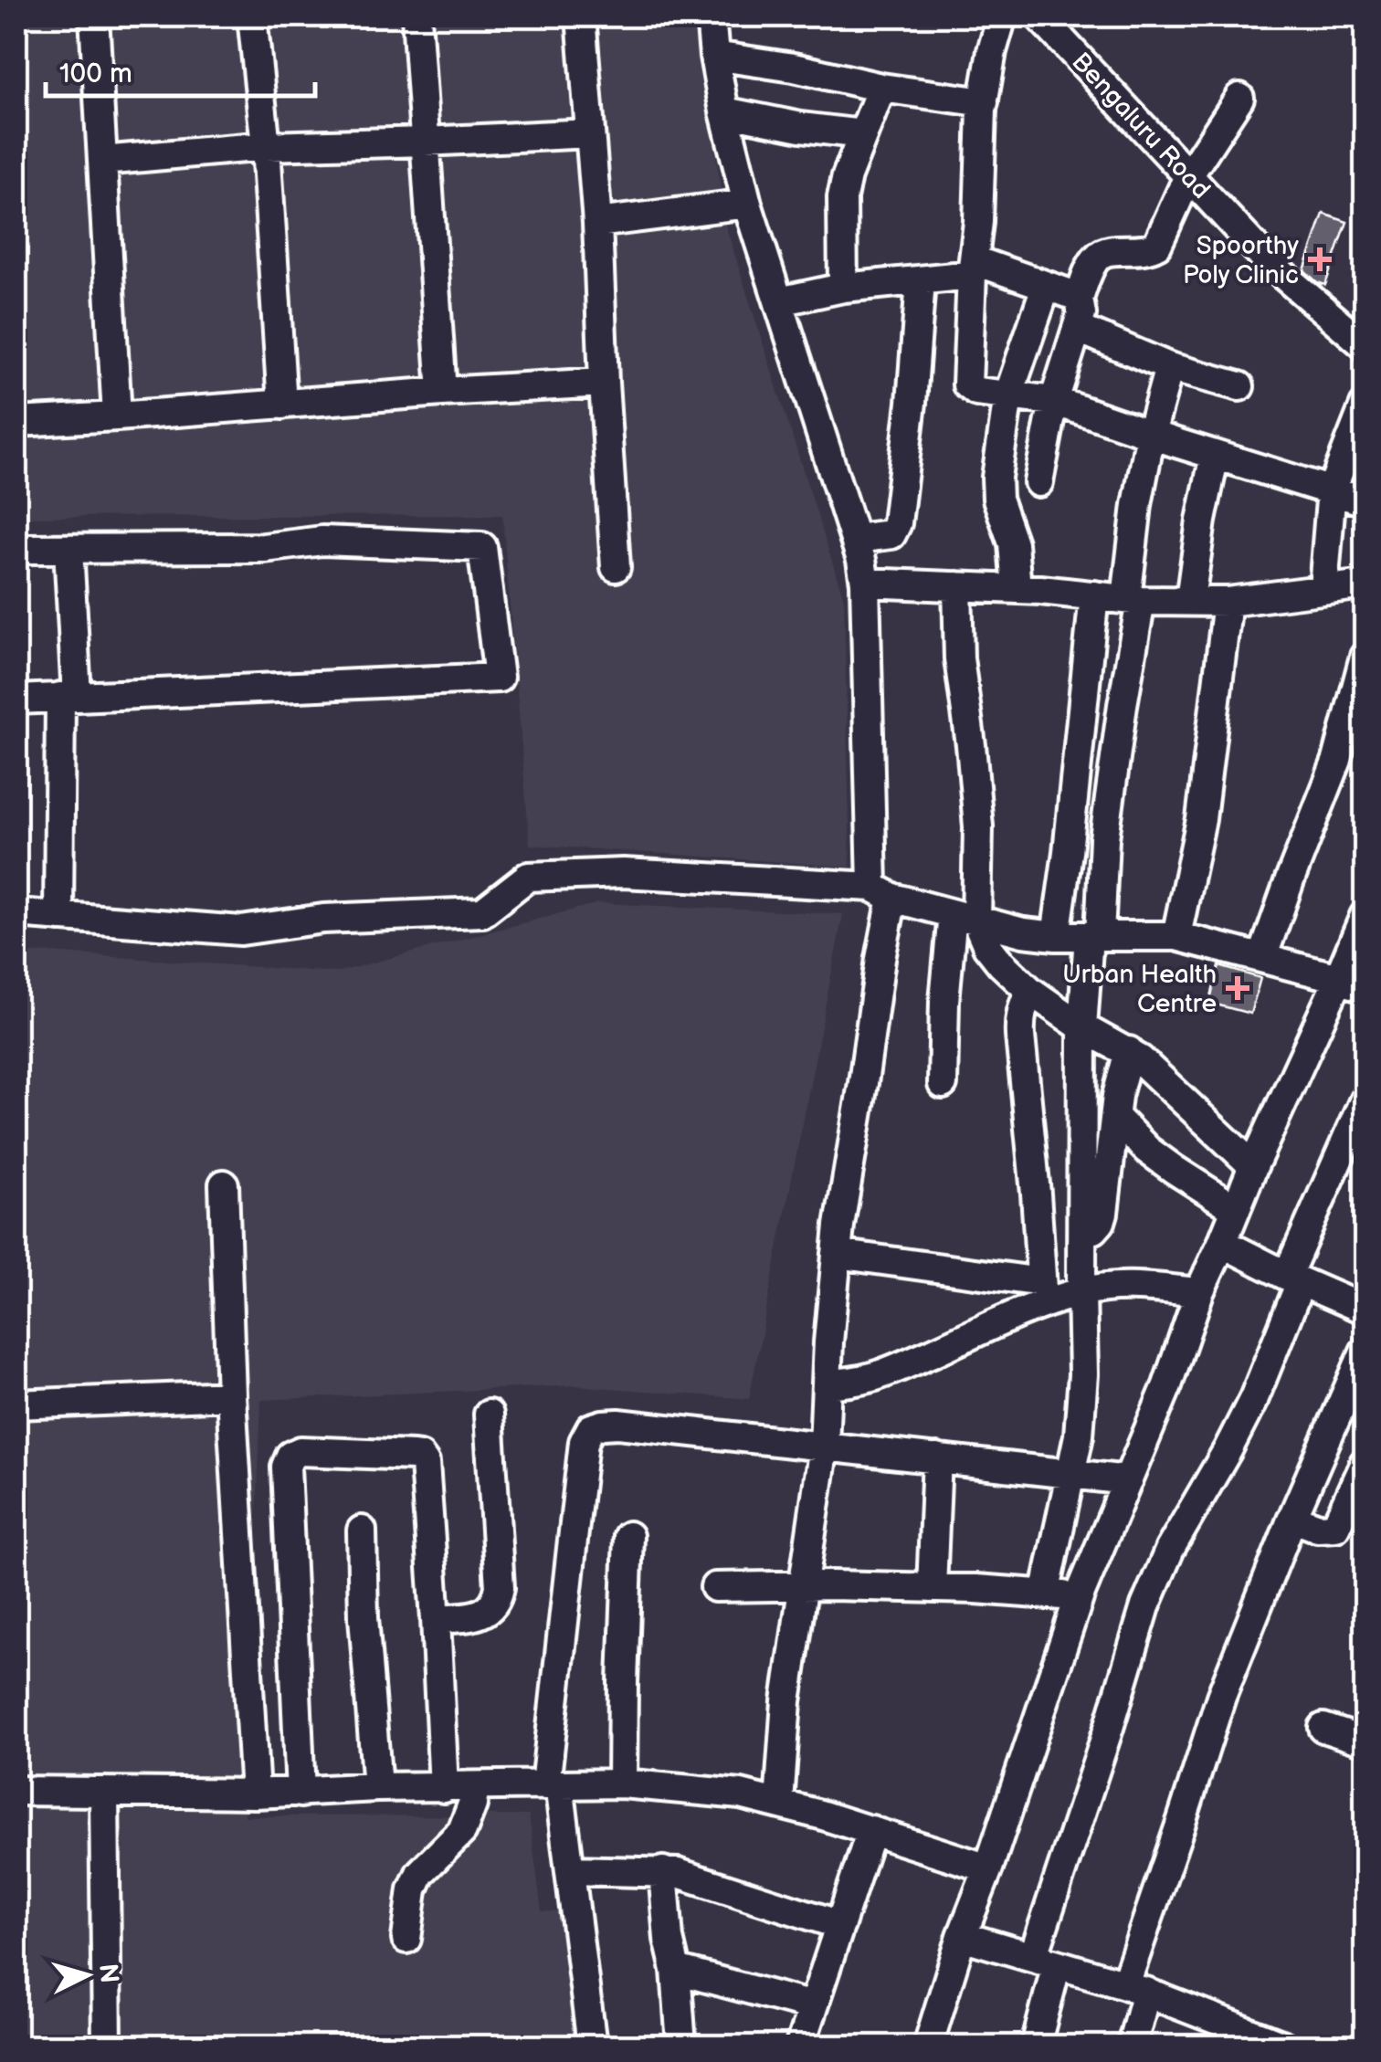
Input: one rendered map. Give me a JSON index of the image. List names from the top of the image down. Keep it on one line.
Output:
{"streets":{"street":["Bengaluru Road"]},"places":{"health":["Spoorthy Poly Clinic","Urban Health Centre"]},"scale_bar":"100 m","north":"right"}
